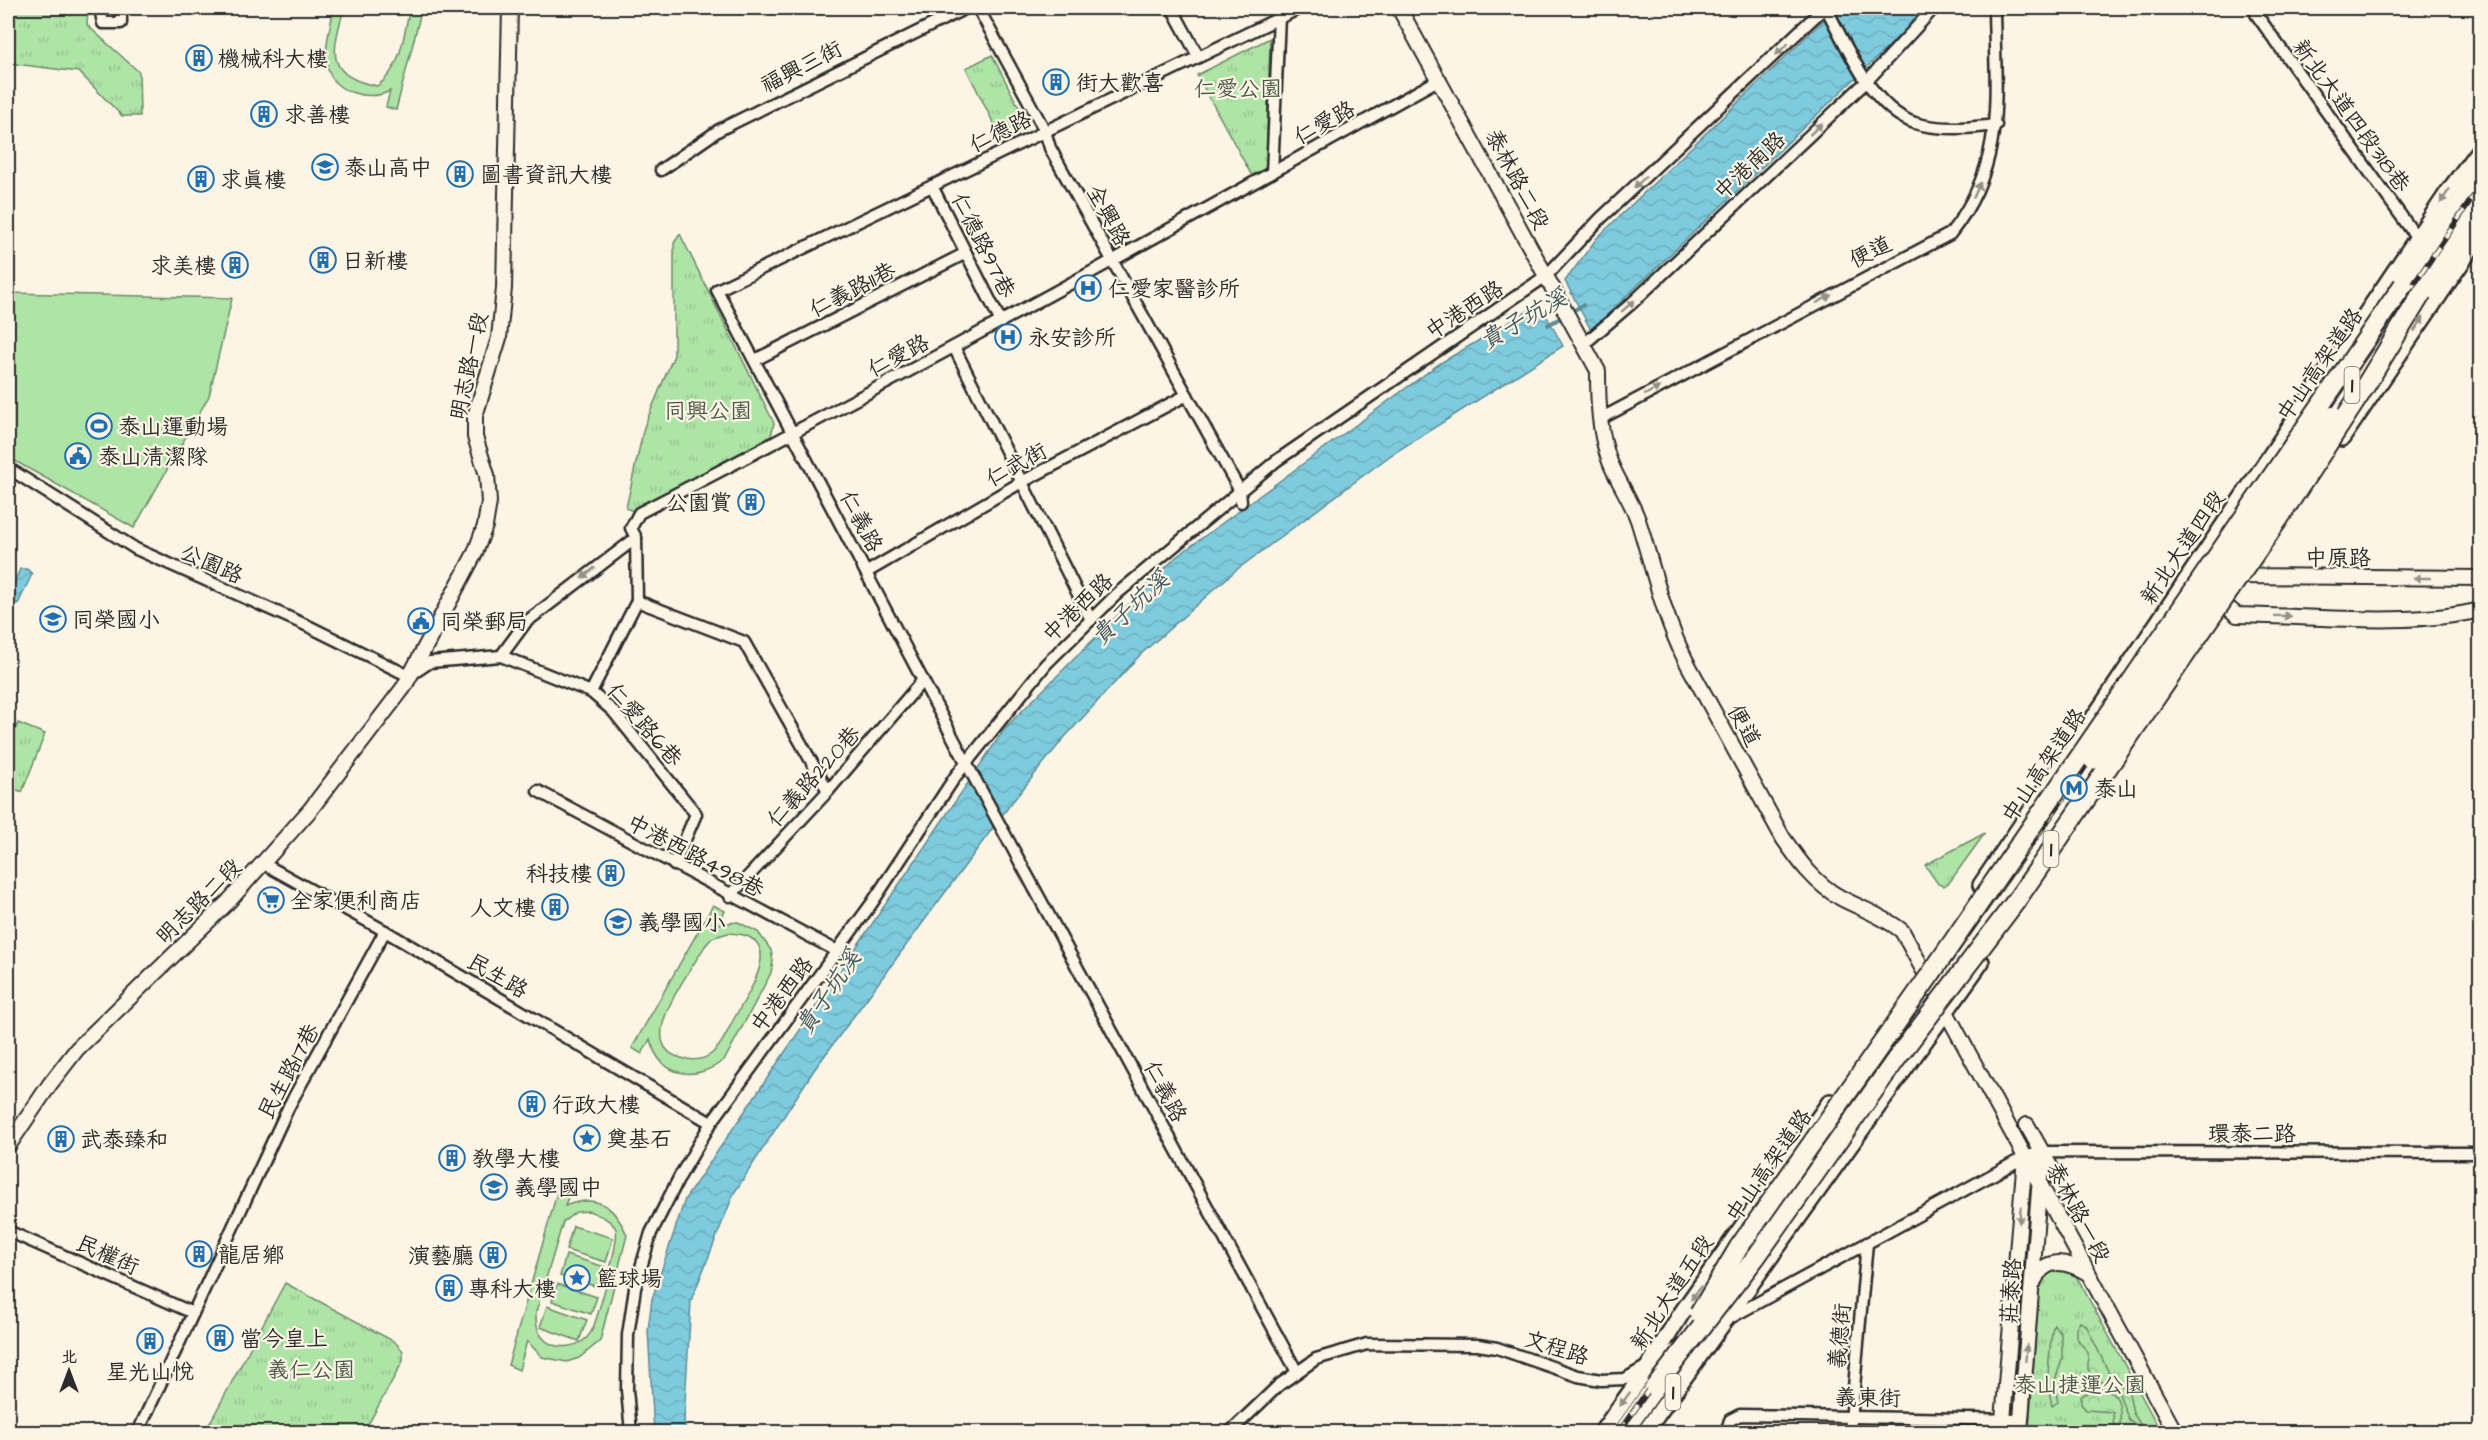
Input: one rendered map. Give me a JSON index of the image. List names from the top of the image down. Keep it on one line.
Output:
{"streets":{"highway":["中山高架道路","1"],"main road":["泰林路二段","便道","明志路一段","新北大道四段","中原路","明志路二段","泰林路一段","莊泰路","新北大道五段"],"street":["福興三街","新北大道四段318巷","仁愛路","仁德路","中港南路","全興路","仁德路97巷","仁義路11巷","中港西路","仁武街","仁義路","公園路","仁愛路6巷","仁義路220巷","中港西路498巷","民生路","民生路17巷","環泰二路","民權街","義德街","文程路","義東街"]},"crossings":[["新北大道四段318巷","新北大道四段"],["仁愛路","泰林路二段"],["仁愛路","全興路"],["仁愛路","仁德路97巷"],["仁愛路","仁義路"],["仁德路","全興路"],["仁德路","仁德路97巷"],["仁德路","仁義路"],["中港南路","泰林路二段"],["泰林路二段","便道"],["泰林路二段","中港西路"],["全興路","中港西路"],["全興路","仁武街"],["仁德路97巷","仁義路11巷"],["便道","新北大道四段"],["便道","新北大道五段"],["仁義路11巷","仁義路"],["中港西路","仁義路"],["中港西路","中港西路498巷"],["中港西路","民生路"],["明志路一段","公園路"],["明志路一段","明志路二段"],["1","中原路"],["1","泰林路一段"],["1","文程路"],["仁武街","仁義路"],["仁義路","仁義路220巷"],["仁義路","文程路"],["新北大道四段","中原路"],["新北大道四段","新北大道五段"],["公園路","明志路二段"],["仁愛路6巷","中港西路498巷"],["仁義路220巷","中港西路498巷"],["明志路二段","民生路"],["民生路","民生路17巷"],["民生路17巷","民權街"],["環泰二路","泰林路一段"],["環泰二路","莊泰路"],["環泰二路","文程路"],["泰林路一段","莊泰路"],["泰林路一段","文程路"],["莊泰路","文程路"],["莊泰路","義東街"],["新北大道五段","文程路"],["義德街","文程路"],["義德街","義東街"]],"one_way":["中港南路","便道"],"water":["貴子坑溪"],"parks":["仁愛公園","同興公園","義仁公園","泰山捷運公園"],"places":{"building":["機械科大樓","街大歡喜","求善樓","圖書資訊大樓","求真樓","日新樓","求美樓","公園賞","科技樓","人文樓","行政大樓","武泰臻和","教學大樓","龍居鄉","演藝廳","專科大樓","當今皇上","星光山悅"],"school or university":["泰山高中","同榮國小","義學國小","義學國中"],"hospital":["仁愛家醫診所","永安診所"],"sports":["泰山運動場"],"public building":["泰山清潔隊","同榮郵局"],"metro station":["泰山"],"supermarket":["全家便利商店"],"place":["奠基石","籃球場"]},"north":"top"}
